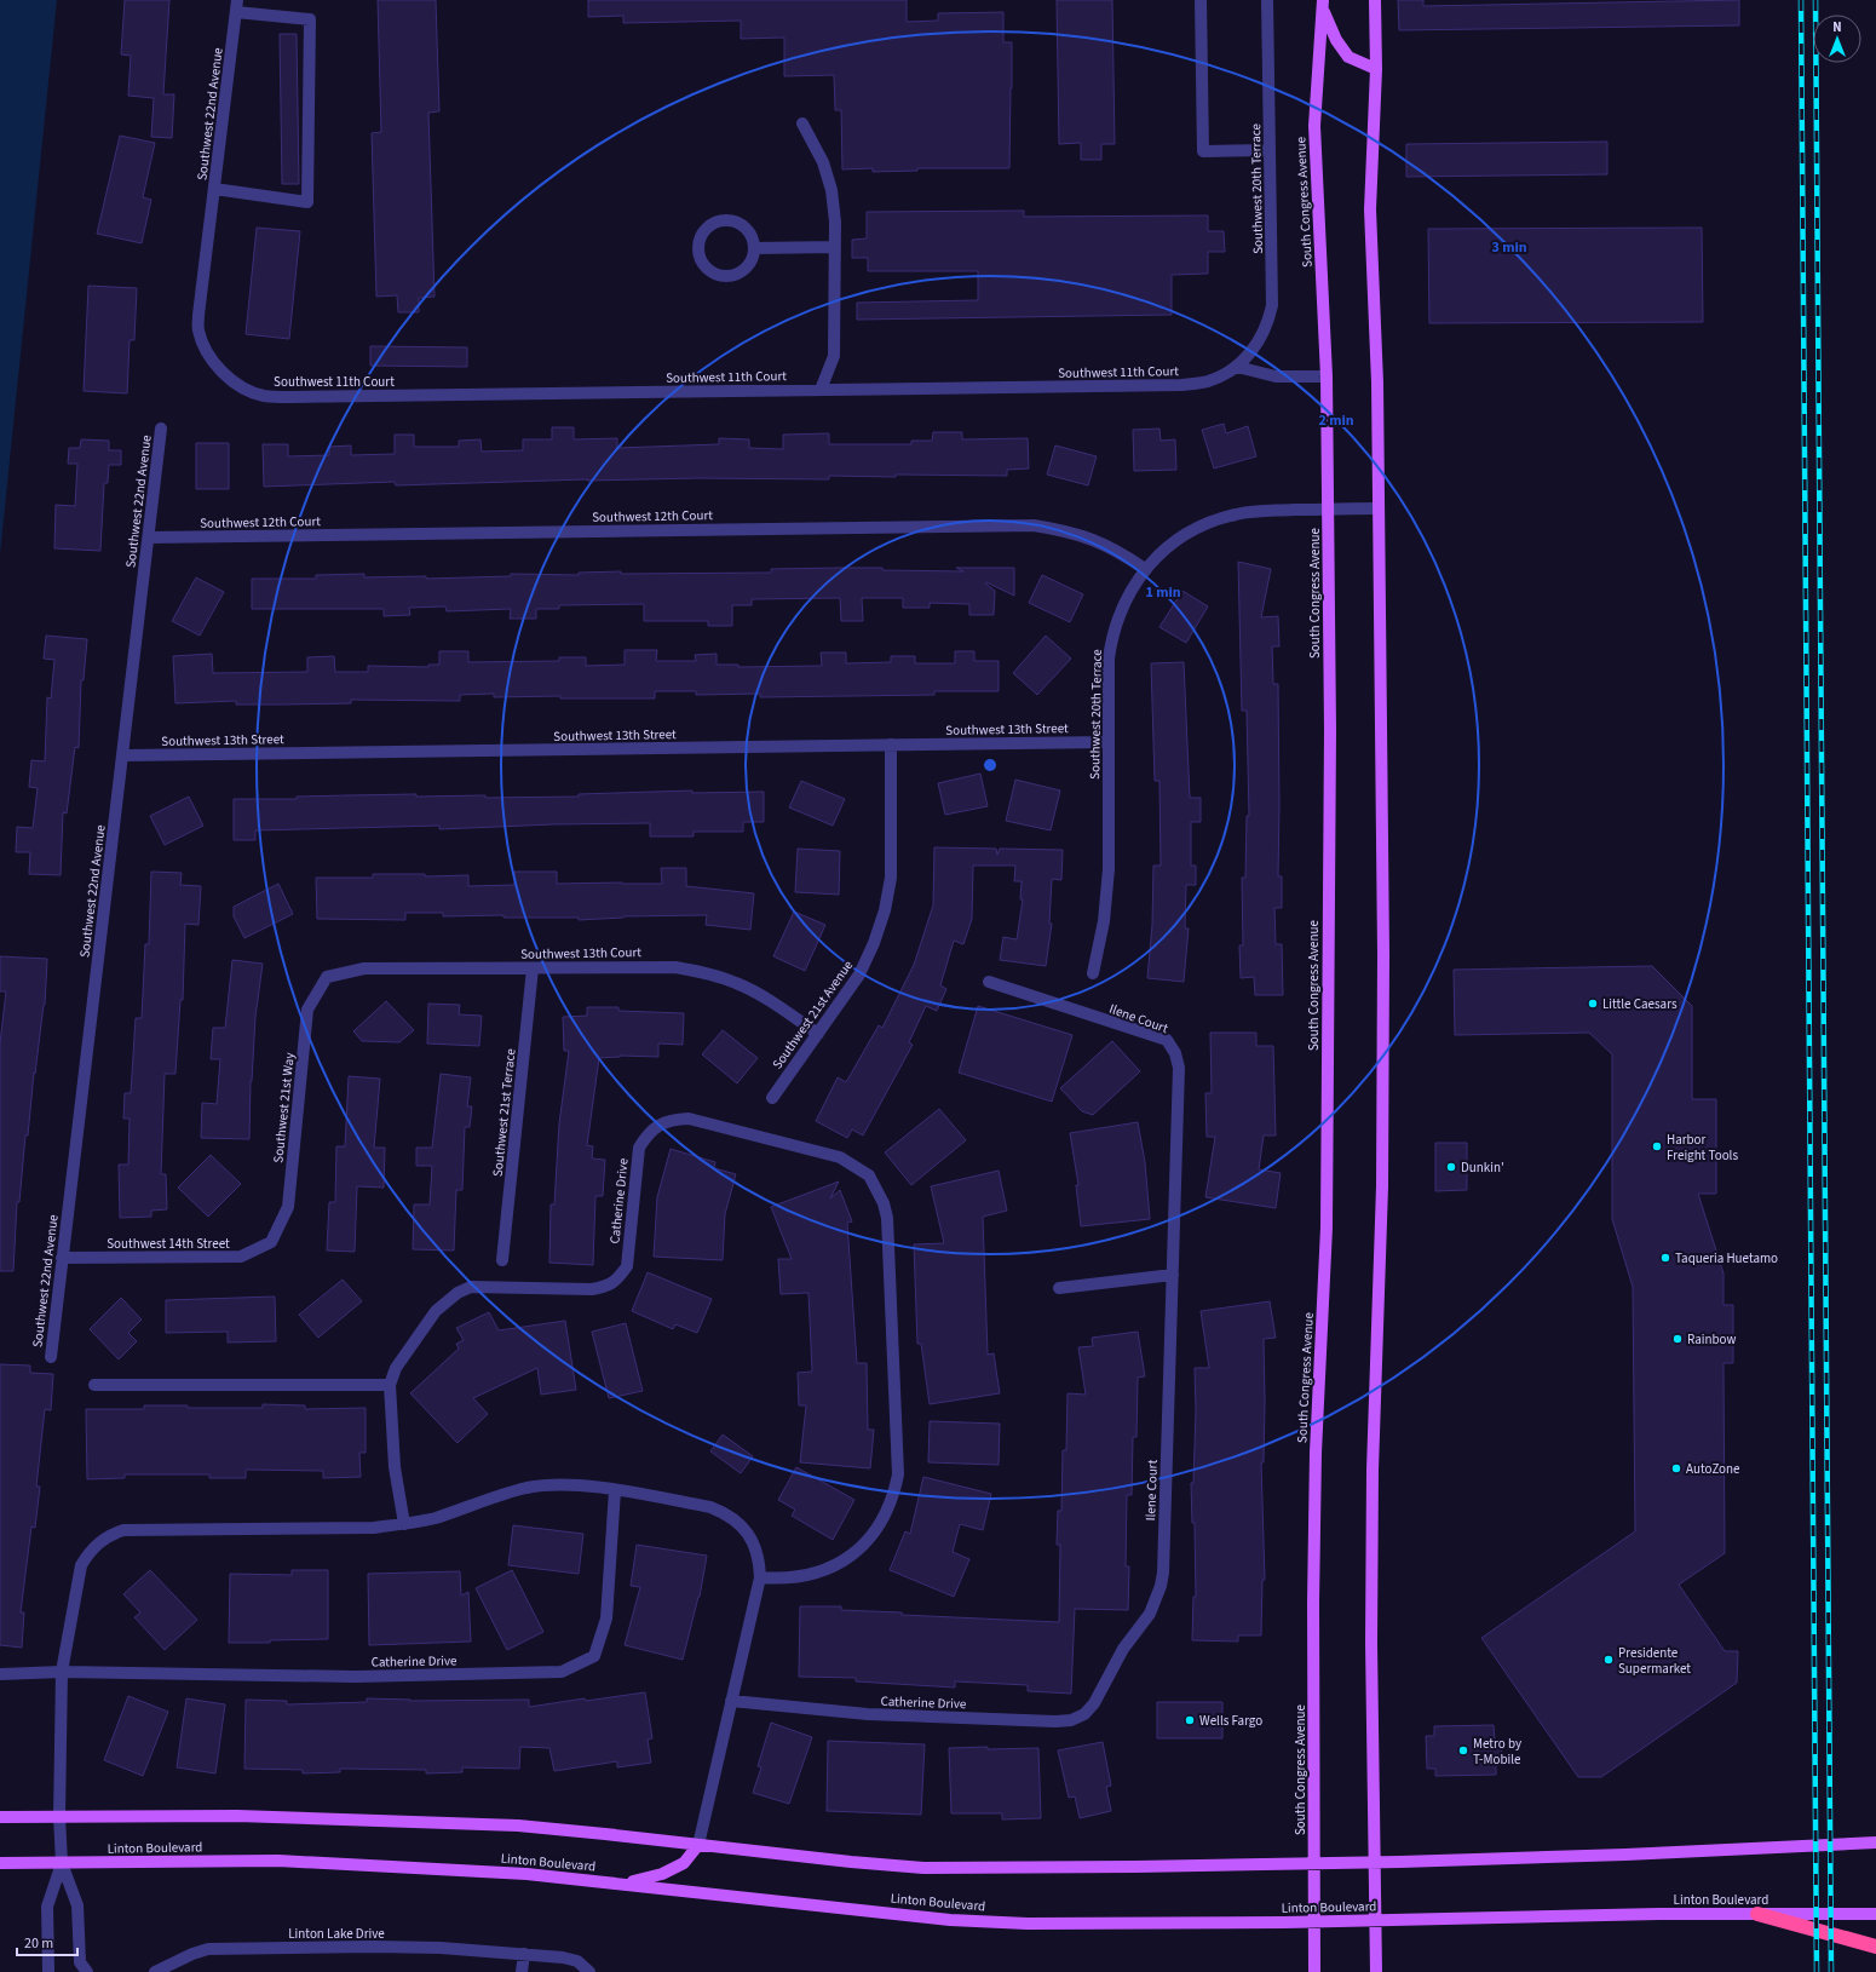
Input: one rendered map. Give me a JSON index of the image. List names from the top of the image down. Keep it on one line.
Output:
{"streets":{"main road":["South Congress Avenue","Linton Boulevard"],"street":["Southwest 22nd Avenue","Southwest 20th Terrace","Southwest 11th Court","Southwest 12th Court","Southwest 13th Street","Southwest 13th Court","Southwest 21st Avenue","Ilene Court","Southwest 21st Way","Southwest 21st Terrace","Catherine Drive","Southwest 14th Street","Linton Lake Drive"]},"crossings":[["Southwest 22nd Avenue","Southwest 11th Court"],["Southwest 22nd Avenue","Southwest 12th Court"],["Southwest 22nd Avenue","Southwest 13th Street"],["Southwest 22nd Avenue","Southwest 14th Street"],["Southwest 20th Terrace","South Congress Avenue"],["Southwest 20th Terrace","Southwest 11th Court"],["Southwest 20th Terrace","Southwest 12th Court"],["Southwest 20th Terrace","Southwest 13th Street"],["South Congress Avenue","Linton Boulevard"],["Southwest 13th Street","Southwest 21st Avenue"],["Southwest 13th Court","Southwest 21st Avenue"],["Southwest 13th Court","Southwest 21st Way"],["Southwest 13th Court","Southwest 21st Terrace"],["Ilene Court","Catherine Drive"],["Southwest 21st Way","Southwest 14th Street"]],"places":["Little Caesars","Harbor Freight Tools","Dunkin'","Taqueria Huetamo","Rainbow","AutoZone","Presidente Supermarket","Wells Fargo","Metro by T-Mobile"],"scale_bar":"20 m","north":"top","rings":["3 min","2 min","1 min"]}
